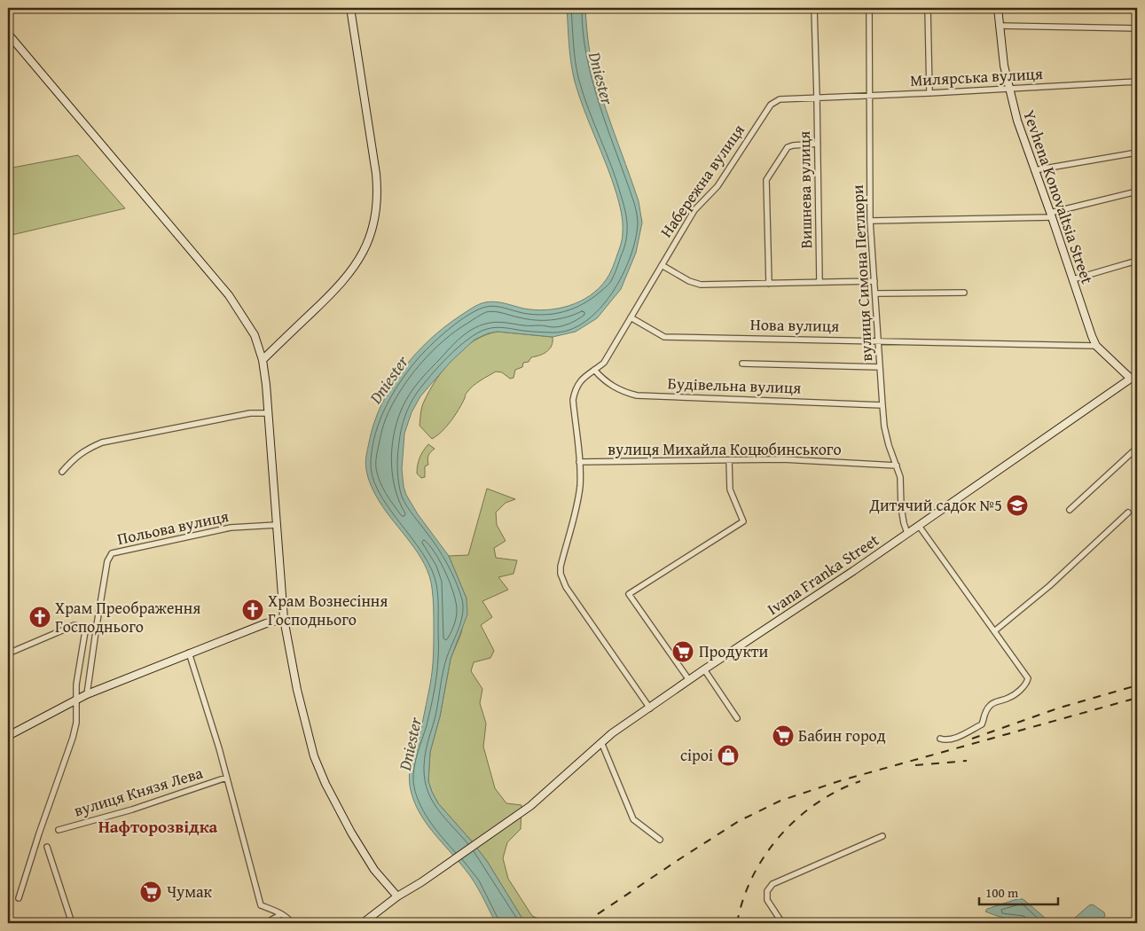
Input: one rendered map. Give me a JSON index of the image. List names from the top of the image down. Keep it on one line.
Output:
{"streets":{"main road":["Yevhena Konovaltsia Street","Ivana Franka Street"],"street":["Милярська вулиця","Набережна вулиця","Вишнева вулиця","вулиця Симона Петлюри","Нова вулиця","Будівельна вулиця","вулиця Михайла Коцюбинського","Польова вулиця","вулиця Князя Лева"]},"crossings":[["Милярська вулиця","Набережна вулиця"],["Милярська вулиця","Вишнева вулиця"],["Милярська вулиця","Yevhena Konovaltsia Street"],["Милярська вулиця","вулиця Симона Петлюри"],["Набережна вулиця","Вишнева вулиця"],["Набережна вулиця","Нова вулиця"],["Набережна вулиця","Будівельна вулиця"],["Набережна вулиця","вулиця Михайла Коцюбинського"],["Yevhena Konovaltsia Street","Нова вулиця"],["Yevhena Konovaltsia Street","Ivana Franka Street"],["вулиця Симона Петлюри","Нова вулиця"],["вулиця Симона Петлюри","Будівельна вулиця"],["вулиця Симона Петлюри","вулиця Михайла Коцюбинського"],["вулиця Симона Петлюри","Ivana Franka Street"]],"districts":["Нафторозвідка"],"water":["Dniester"],"places":{"school or university":["Дитячий садок №5"],"church":["Храм Вознесіння Господнього","Храм Преображення Господнього"],"supermarket":["Продукти","Бабин город","Чумак"],"shop":["сіроі"]},"scale_bar":"100 m"}
